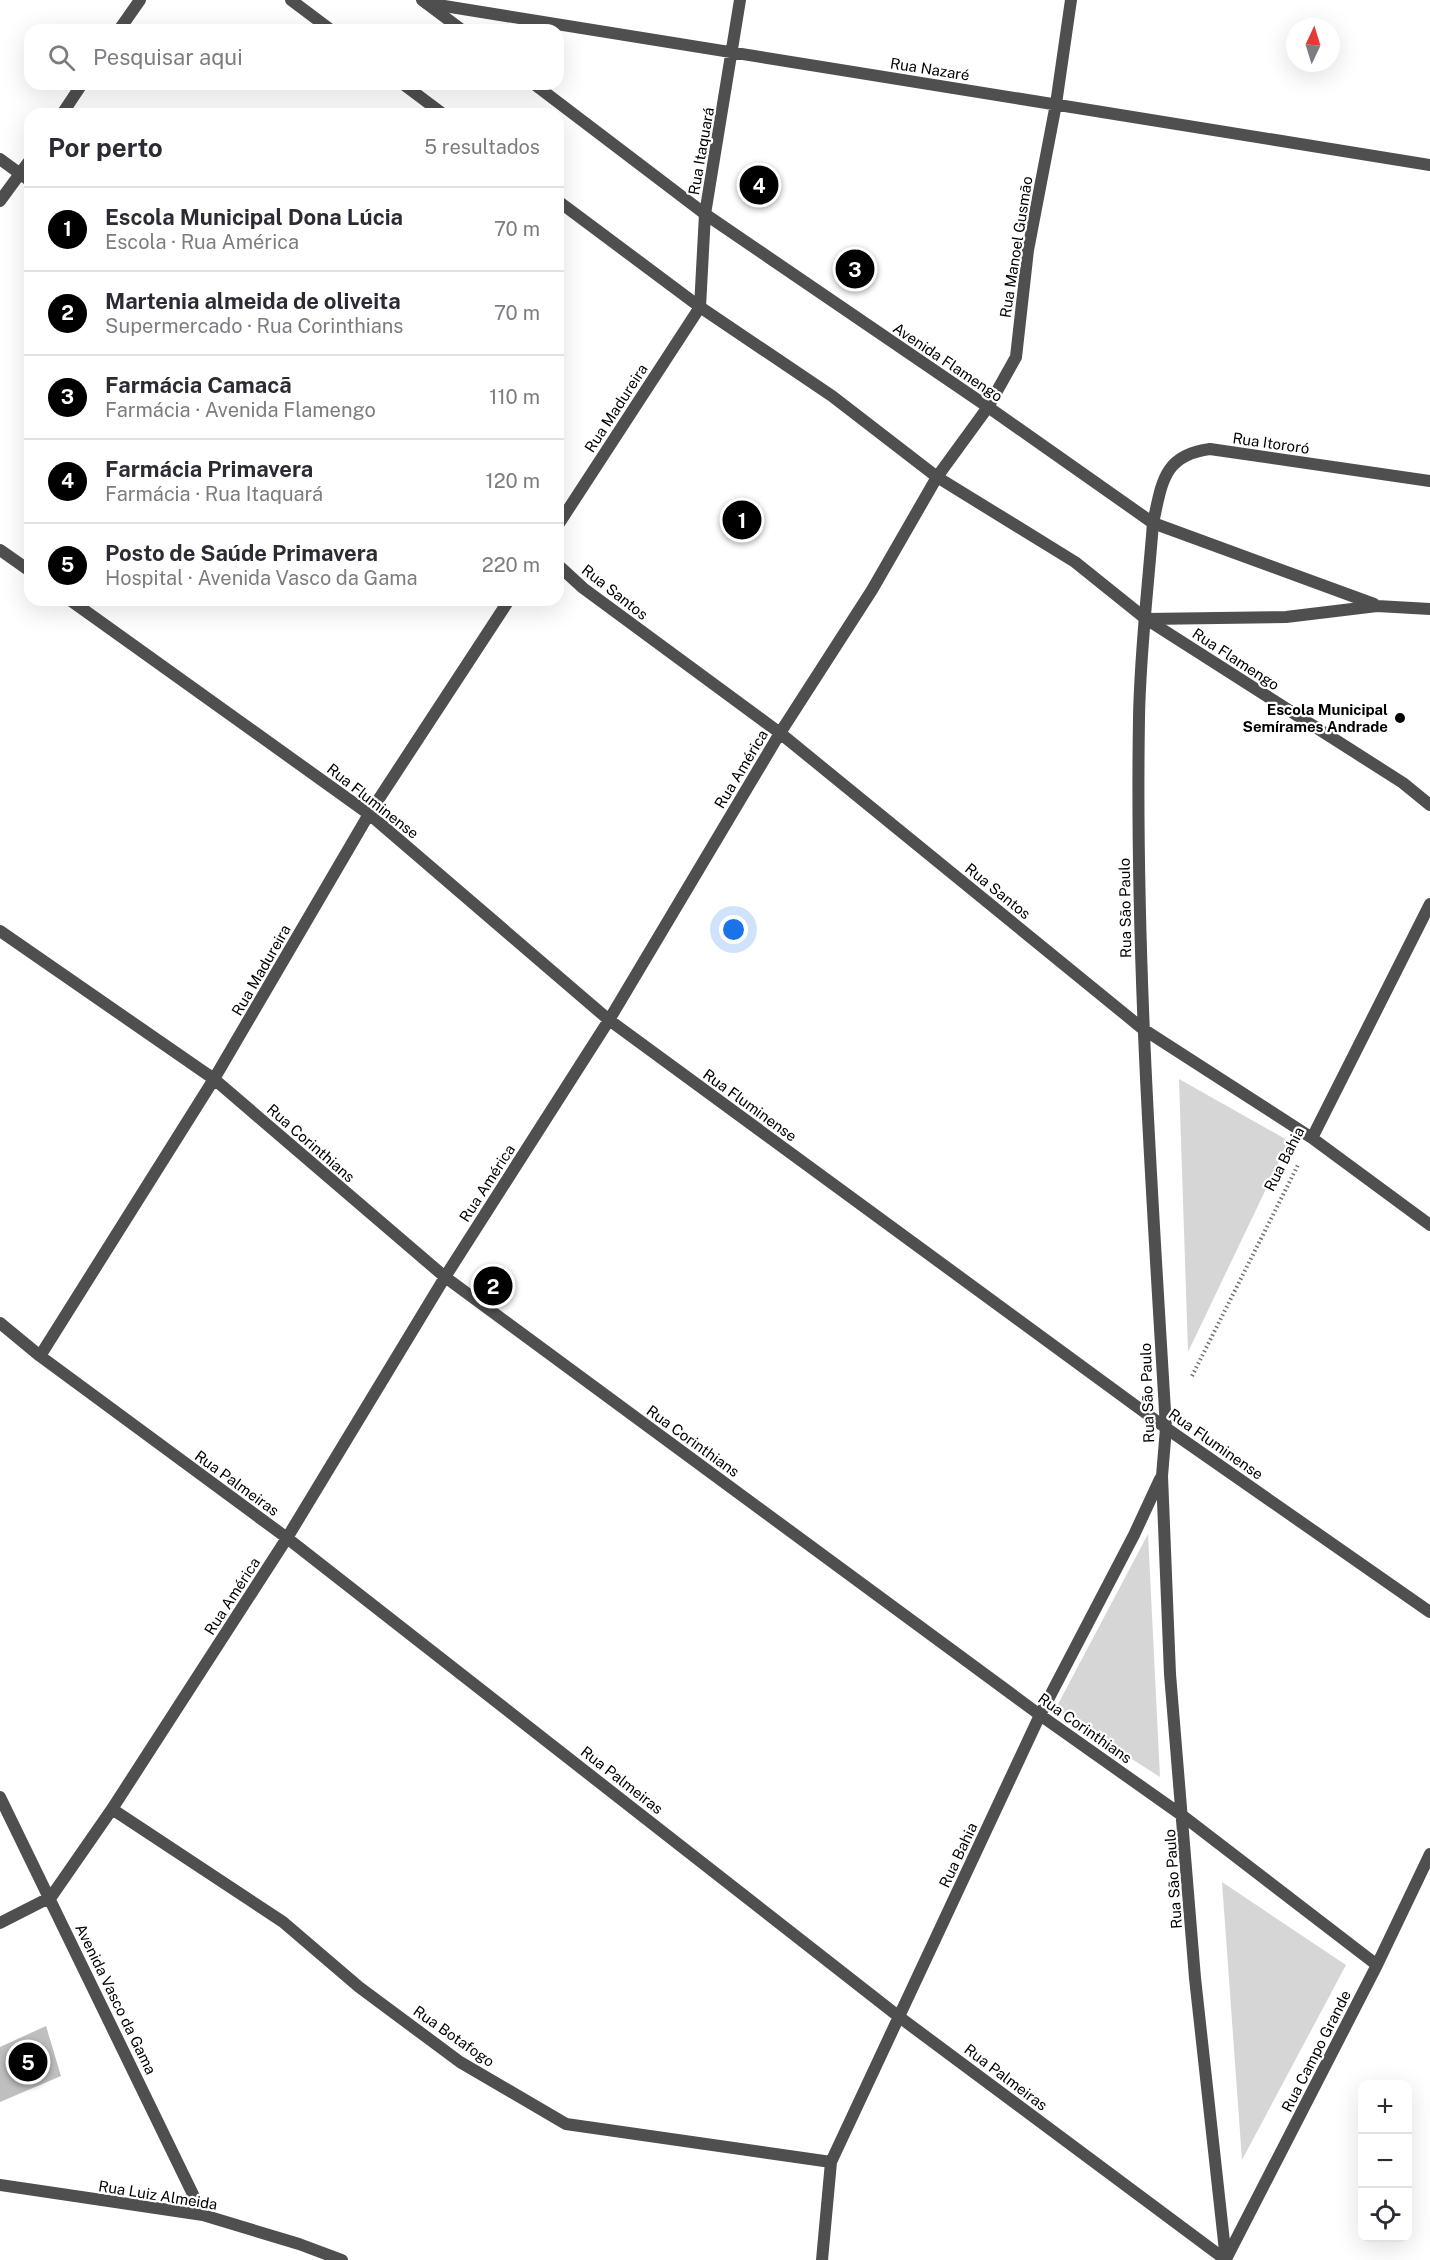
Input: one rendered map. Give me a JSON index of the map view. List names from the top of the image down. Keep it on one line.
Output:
{"streets":{"street":["Rua Nazaré","Rua Itaquará","Rua Manoel Gusmão","Avenida Flamengo","Rua Madureira","Rua Itororó","Rua Santos","Rua Flamengo","Rua América","Rua Fluminense","Rua São Paulo","Rua Corinthians","Rua Bahia","Rua Palmeiras","Avenida Vasco da Gama","Rua Botafogo","Rua Campo Grande","Rua Luiz Almeida"]},"crossings":[["Rua Nazaré","Rua Itaquará"],["Rua Nazaré","Rua Manoel Gusmão"],["Rua Itaquará","Avenida Flamengo"],["Rua Itaquará","Rua Madureira"],["Rua Manoel Gusmão","Avenida Flamengo"],["Rua Manoel Gusmão","Rua América"],["Avenida Flamengo","Rua Itororó"],["Avenida Flamengo","Rua Flamengo"],["Avenida Flamengo","Rua São Paulo"],["Rua Madureira","Rua Fluminense"],["Rua Madureira","Rua Corinthians"],["Rua Madureira","Rua Palmeiras"],["Rua Itororó","Rua São Paulo"],["Rua Santos","Rua América"],["Rua Santos","Rua São Paulo"],["Rua Santos","Rua Bahia"],["Rua Flamengo","Rua São Paulo"],["Rua América","Rua Fluminense"],["Rua América","Rua Corinthians"],["Rua América","Rua Palmeiras"],["Rua América","Avenida Vasco da Gama"],["Rua América","Rua Botafogo"],["Rua Fluminense","Rua São Paulo"],["Rua São Paulo","Rua Corinthians"],["Rua São Paulo","Rua Bahia"],["Rua São Paulo","Rua Palmeiras"],["Rua São Paulo","Rua Campo Grande"],["Rua Corinthians","Rua Bahia"],["Rua Corinthians","Rua Campo Grande"],["Rua Bahia","Rua Palmeiras"],["Rua Bahia","Rua Botafogo"],["Rua Palmeiras","Rua Campo Grande"],["Avenida Vasco da Gama","Rua Luiz Almeida"]],"places":["Escola Municipal Semírames Andrade"],"north":"top","page":{"search":"Pesquisar aqui","heading":["Por perto","5 resultados"],"pins":["4","3","1","2","5"],"list":[{"mark":"1","name":"Escola Municipal Dona Lúcia","note":"Escola · Rua América","value":"70 m"},{"mark":"2","name":"Martenia almeida de oliveita","note":"Supermercado · Rua Corinthians","value":"70 m"},{"mark":"3","name":"Farmácia Camacã","note":"Farmácia · Avenida Flamengo","value":"110 m"},{"mark":"4","name":"Farmácia Primavera","note":"Farmácia · Rua Itaquará","value":"120 m"},{"mark":"5","name":"Posto de Saúde Primavera","note":"Hospital · Avenida Vasco da Gama","value":"220 m"}],"map_buttons":["+","−"]}}
